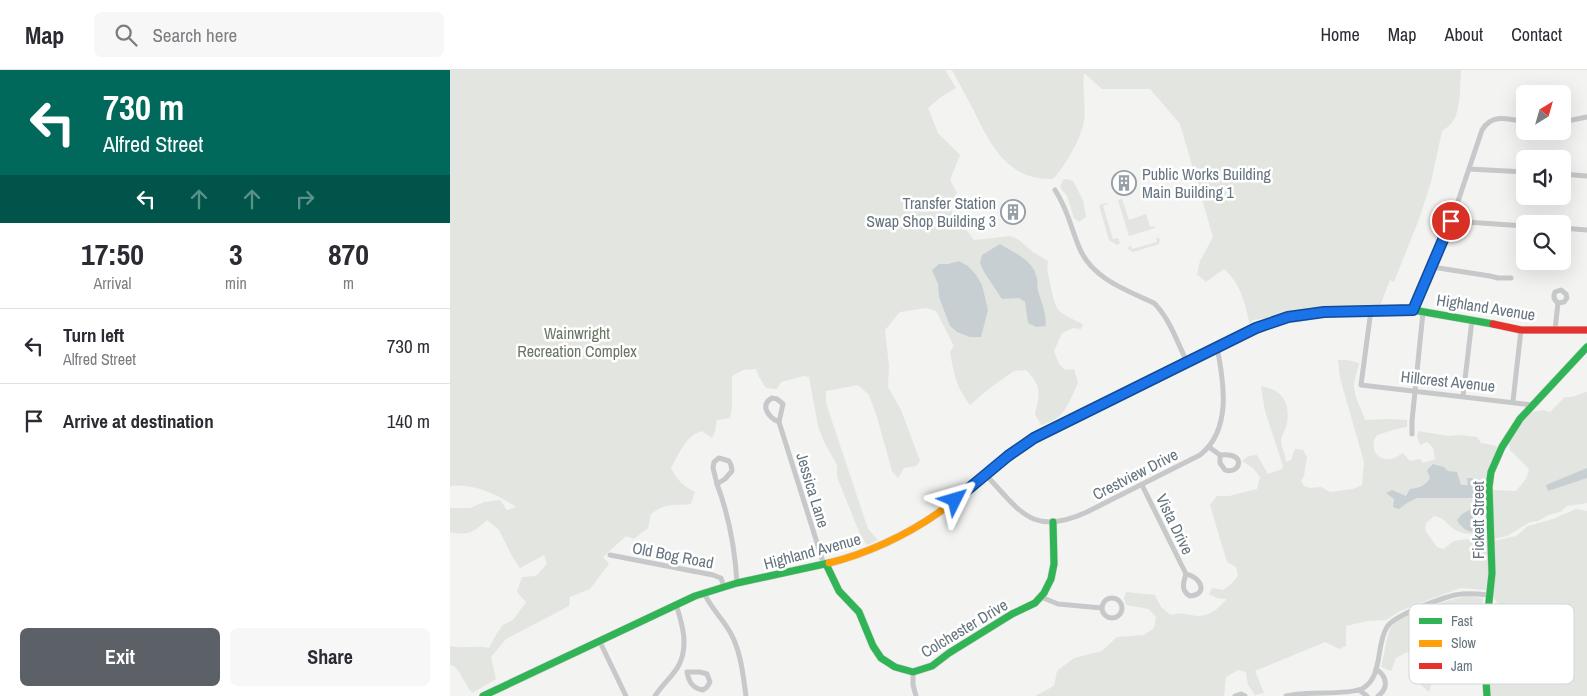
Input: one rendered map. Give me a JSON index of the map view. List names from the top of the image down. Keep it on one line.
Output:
{"streets":{"street":["Highland Avenue","Hillcrest Avenue","Crestview Drive","Jessica Lane","Fickett Street","Vista Drive","Old Bog Road","Colchester Drive"]},"crossings":[["Highland Avenue","Hillcrest Avenue"],["Highland Avenue","Crestview Drive"],["Highland Avenue","Jessica Lane"],["Highland Avenue","Old Bog Road"],["Highland Avenue","Colchester Drive"],["Hillcrest Avenue","Fickett Street"],["Crestview Drive","Vista Drive"],["Crestview Drive","Colchester Drive"],["Jessica Lane","Colchester Drive"]],"parks":["Wainwright Recreation Complex"],"places":{"building":["Public Works Building Main Building 1","Transfer Station Swap Shop Building 3"]},"legend":["Fast","Slow","Jam"],"north":"top right","page":{"header":"Map","search":"Search here","nav":["Home","Map","About","Contact"],"turn":["730 m","Alfred Street"],"eta":["17:50","Arrival","3","min","870","m"],"list":[{"name":"Turn left","note":"Alfred Street","value":"730 m"},{"name":"Arrive at destination","value":"140 m"}],"buttons":["Exit","Share"]}}
